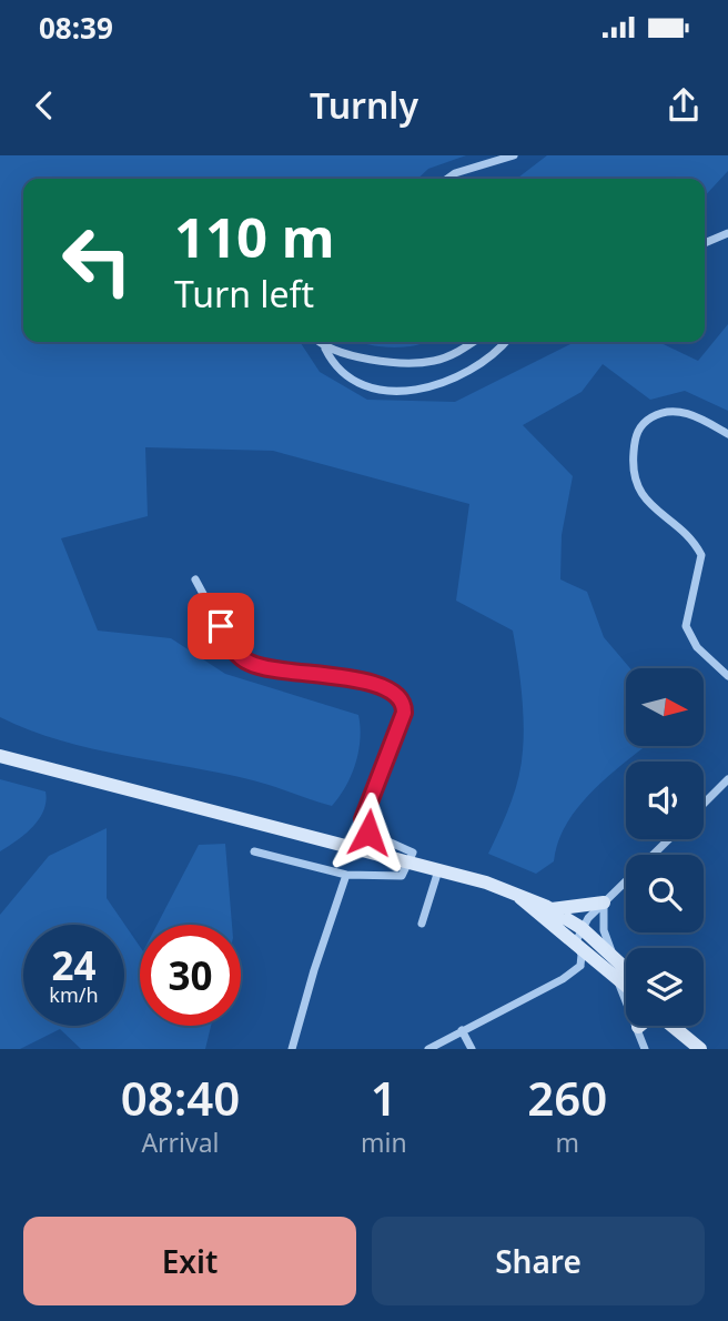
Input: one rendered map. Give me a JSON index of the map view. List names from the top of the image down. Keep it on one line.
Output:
{"north":"right","page":{"status":"08:39","header":"Turnly","turn":["110 m","Turn left"],"speed":"24 km/h","limit":"30","eta":["08:40","Arrival","1","min","260","m"],"buttons":["Exit","Share"]}}
